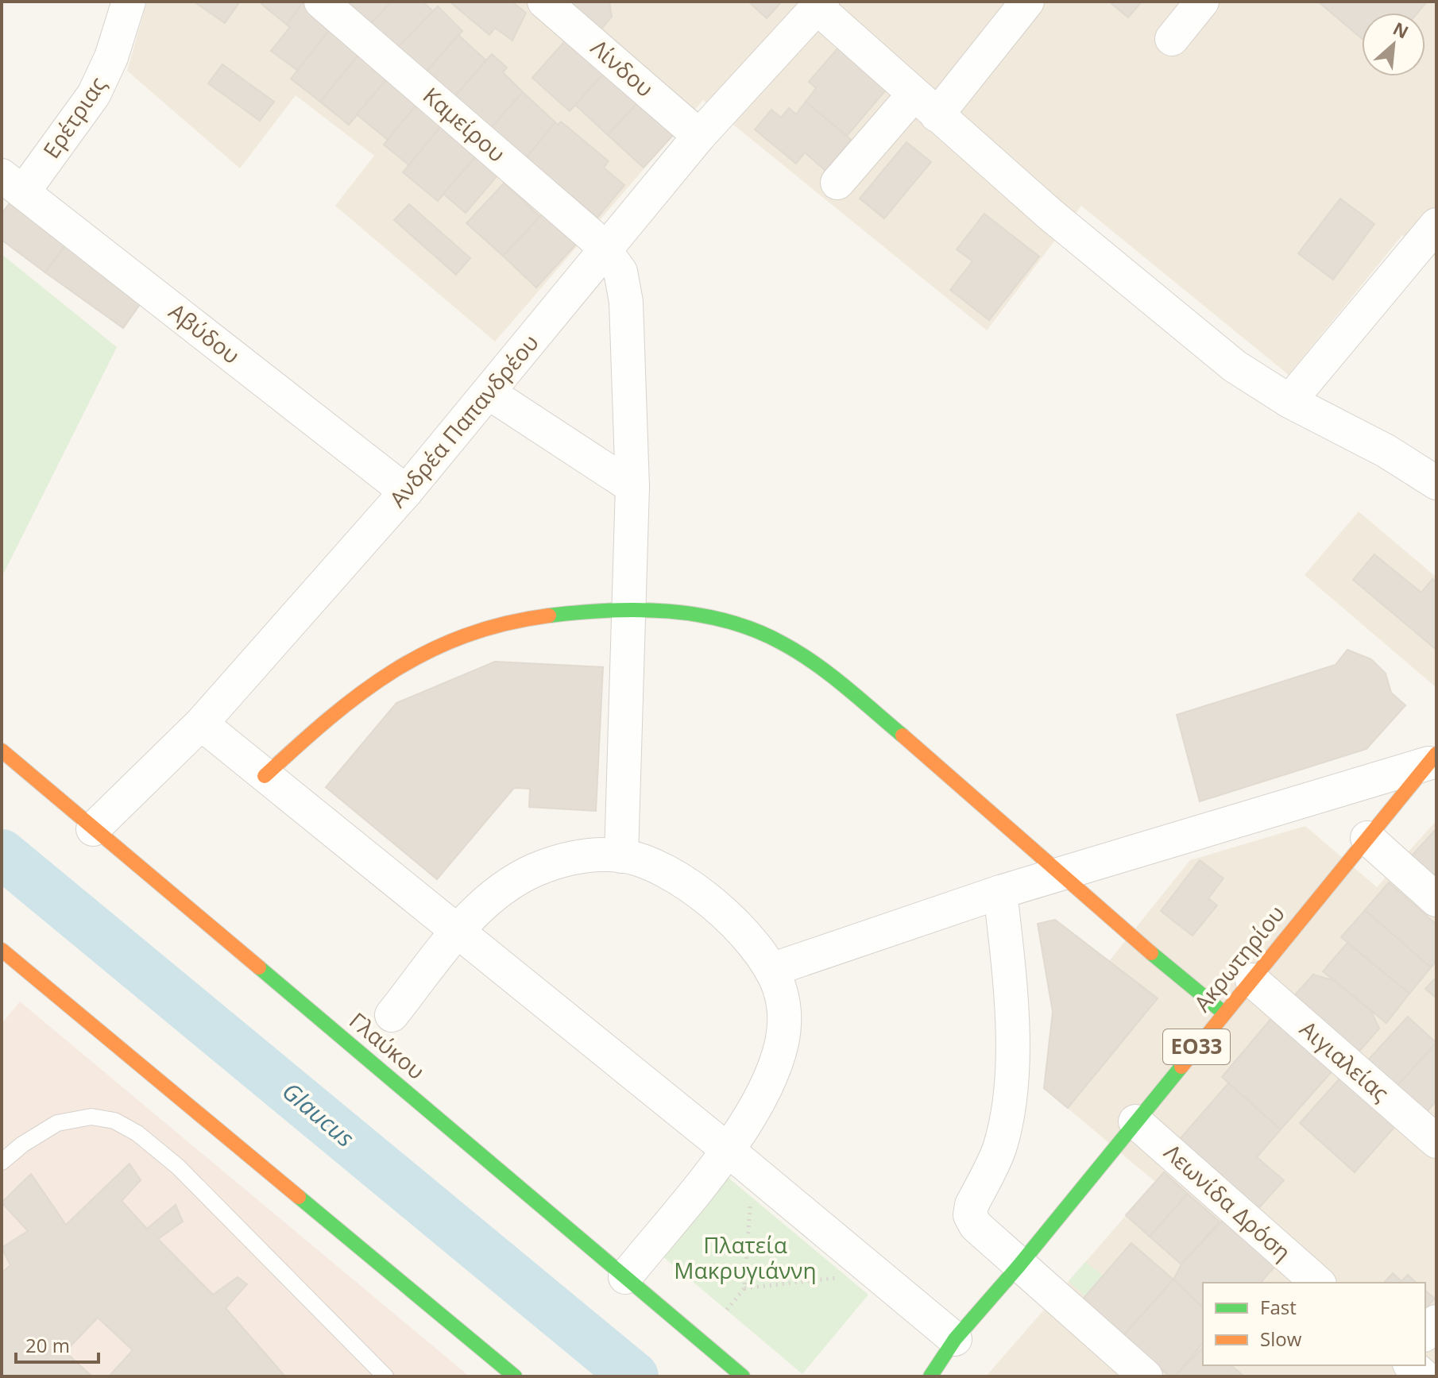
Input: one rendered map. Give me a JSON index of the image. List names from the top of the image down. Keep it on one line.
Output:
{"streets":{"main road":["Ακρωτηρίου","Γλαύκου","ΕΟ33"],"street":["Λίνδου","Ερέτριας","Καμείρου","Αβύδου","Ανδρέα Παπανδρέου","Αιγιαλείας","Λεωνίδα Δρόση"]},"crossings":[["Λίνδου","Ανδρέα Παπανδρέου"],["Ερέτριας","Αβύδου"],["Καμείρου","Ανδρέα Παπανδρέου"],["Αβύδου","Ανδρέα Παπανδρέου"],["Ανδρέα Παπανδρέου","Γλαύκου"],["Ακρωτηρίου","Αιγιαλείας"],["Ακρωτηρίου","Λεωνίδα Δρόση"]],"water":["Glaucus"],"parks":["Πλατεία Μακρυγιάννη"],"legend":["Fast","Slow"],"scale_bar":"20 m","north":"top right"}
